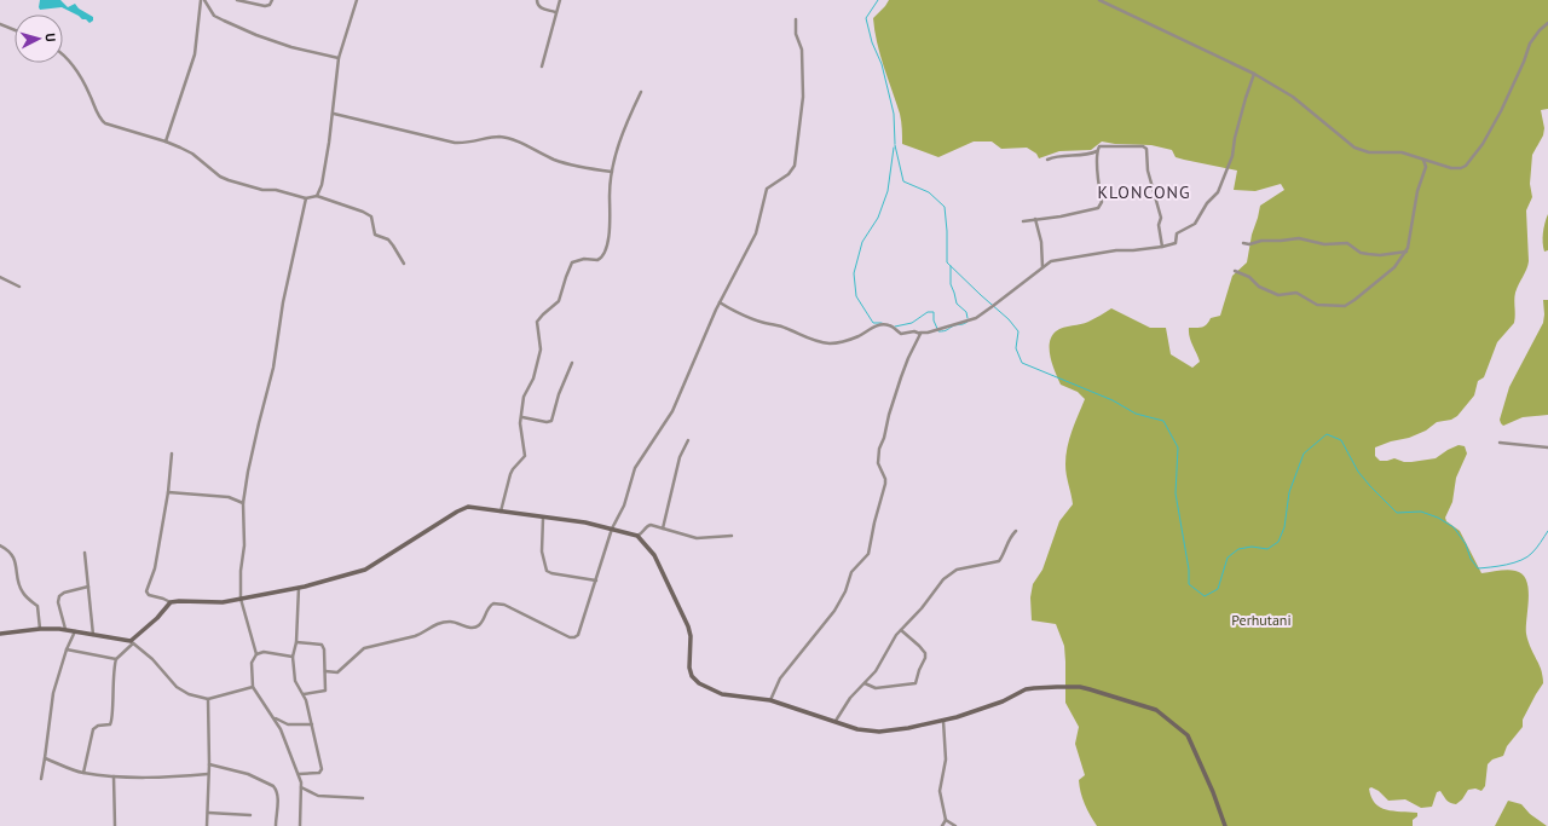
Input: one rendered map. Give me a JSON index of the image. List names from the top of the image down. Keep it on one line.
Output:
{"districts":["KLONCONG"],"parks":["Perhutani"],"north":"right"}
